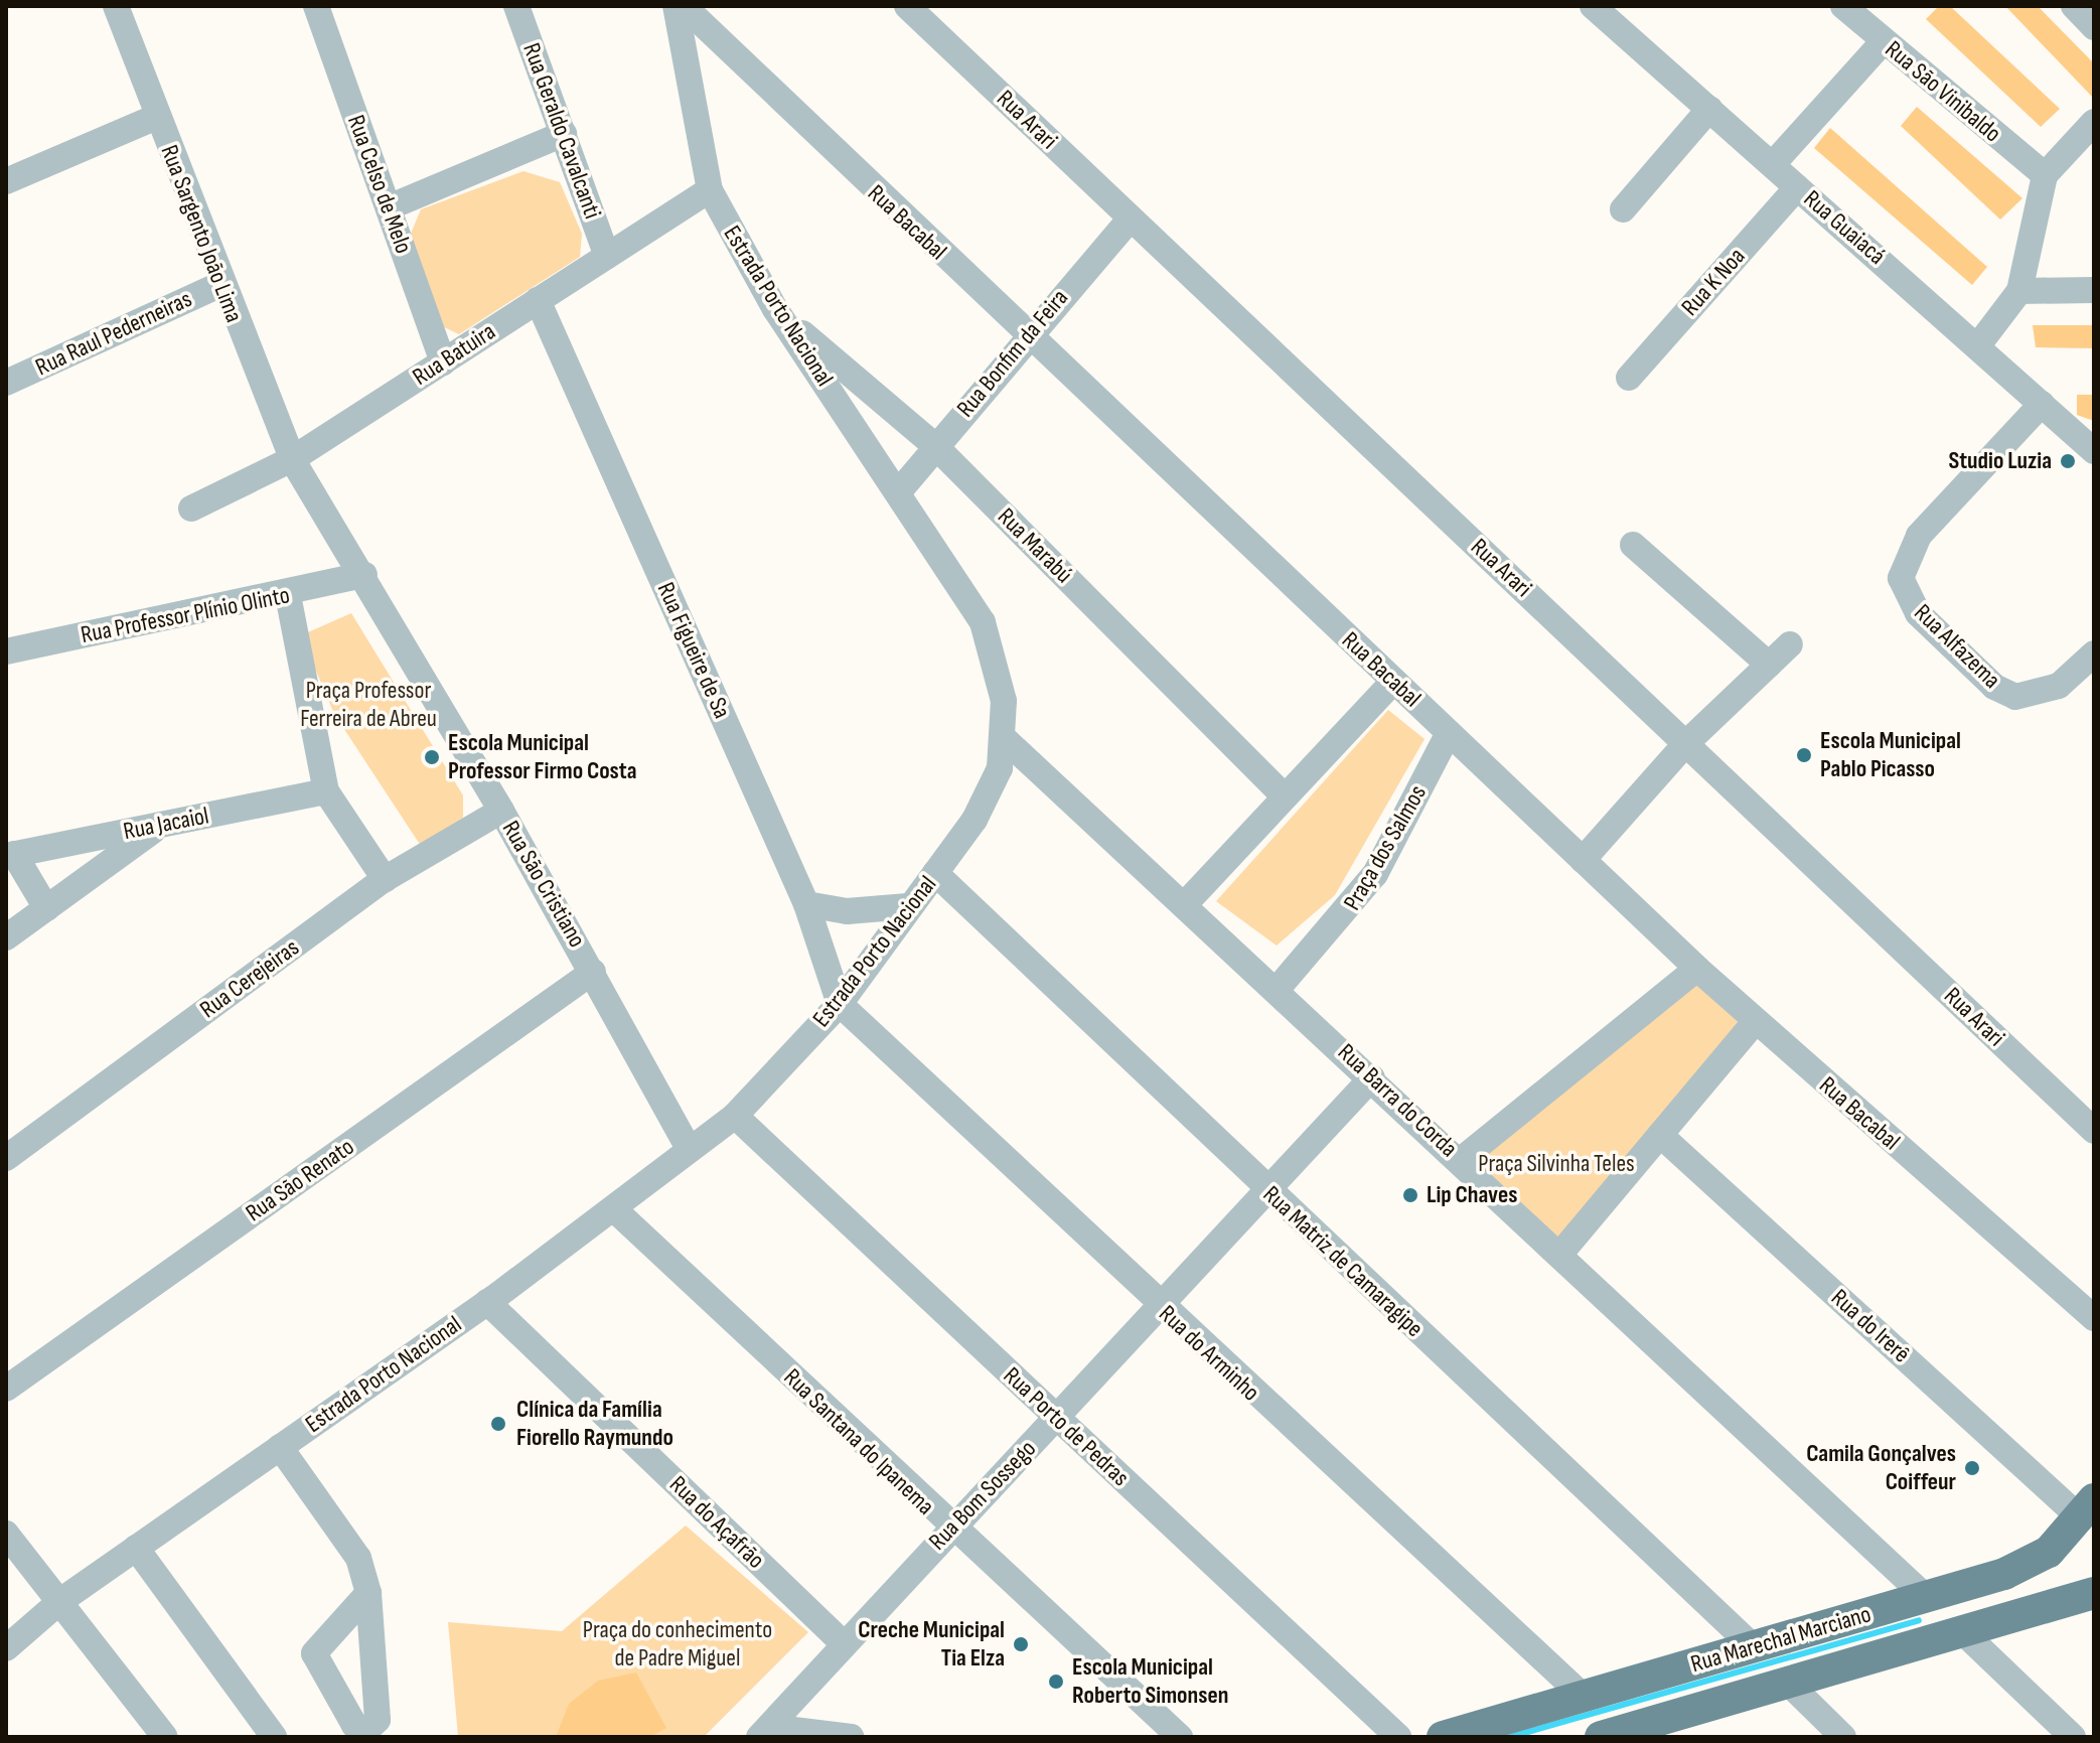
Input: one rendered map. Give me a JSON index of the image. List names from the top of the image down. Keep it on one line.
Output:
{"streets":{"main road":["Rua Marechal Marciano"],"street":["Rua São Vinibaldo","Rua Arari","Rua Geraldo Cavalcanti","Rua Celso de Melo","Rua Bacabal","Rua Guaiacá","Rua Sargento João Lima","Rua K Noa","Estrada Porto Nacional","Rua Raul Pederneiras","Rua Bonfim da Feira","Rua Batuira","Rua Marabú","Rua Professor Plínio Olinto","Rua Alfazema","Rua Figueire de Sa","Rua Jacaiol","Praça dos Salmos","Rua São Cristiano","Rua Cerejeiras","Rua Barra do Corda","Rua São Renato","Rua Matriz de Camaragipe","Rua do Irerê","Rua do Arminho","Rua Porto de Pedras","Rua Santana do Ipanema","Rua Bom Sossego","Rua do Açafrão"]},"crossings":[["Rua Arari","Rua Bonfim da Feira"],["Rua Geraldo Cavalcanti","Rua Batuira"],["Rua Celso de Melo","Rua Batuira"],["Rua Bacabal","Rua Bonfim da Feira"],["Rua Bacabal","Praça dos Salmos"],["Rua Guaiacá","Rua K Noa"],["Rua Guaiacá","Rua Alfazema"],["Rua Sargento João Lima","Rua Raul Pederneiras"],["Rua Sargento João Lima","Rua Batuira"],["Rua Sargento João Lima","Rua São Cristiano"],["Estrada Porto Nacional","Rua Bonfim da Feira"],["Estrada Porto Nacional","Rua Batuira"],["Estrada Porto Nacional","Rua Marabú"],["Estrada Porto Nacional","Rua Figueire de Sa"],["Estrada Porto Nacional","Rua São Cristiano"],["Estrada Porto Nacional","Rua Barra do Corda"],["Estrada Porto Nacional","Rua Matriz de Camaragipe"],["Estrada Porto Nacional","Rua do Arminho"],["Estrada Porto Nacional","Rua Porto de Pedras"],["Estrada Porto Nacional","Rua Santana do Ipanema"],["Estrada Porto Nacional","Rua do Açafrão"],["Rua Bonfim da Feira","Rua Marabú"],["Rua Batuira","Rua Figueire de Sa"],["Rua Batuira","Rua São Cristiano"],["Rua Professor Plínio Olinto","Rua São Cristiano"],["Rua Figueire de Sa","Rua do Arminho"],["Praça dos Salmos","Rua Barra do Corda"],["Rua São Cristiano","Rua Cerejeiras"],["Rua São Cristiano","Rua São Renato"],["Rua Barra do Corda","Rua Bom Sossego"],["Rua Barra do Corda","Rua Marechal Marciano"],["Rua Matriz de Camaragipe","Rua Bom Sossego"],["Rua Matriz de Camaragipe","Rua Marechal Marciano"],["Rua do Irerê","Rua Marechal Marciano"],["Rua do Arminho","Rua Bom Sossego"],["Rua do Arminho","Rua Marechal Marciano"],["Rua Porto de Pedras","Rua Bom Sossego"],["Rua Santana do Ipanema","Rua Bom Sossego"],["Rua Bom Sossego","Rua do Açafrão"]],"parks":["Praça Professor Ferreira de Abreu","Praça Silvinha Teles","Praça do conhecimento de Padre Miguel"],"places":["Studio Luzia","Escola Municipal Pablo Picasso","Escola Municipal Professor Firmo Costa","Lip Chaves","Clínica da Família Fiorello Raymundo","Camila Gonçalves Coiffeur","Creche Municipal Tia Elza","Escola Municipal Roberto Simonsen"]}
